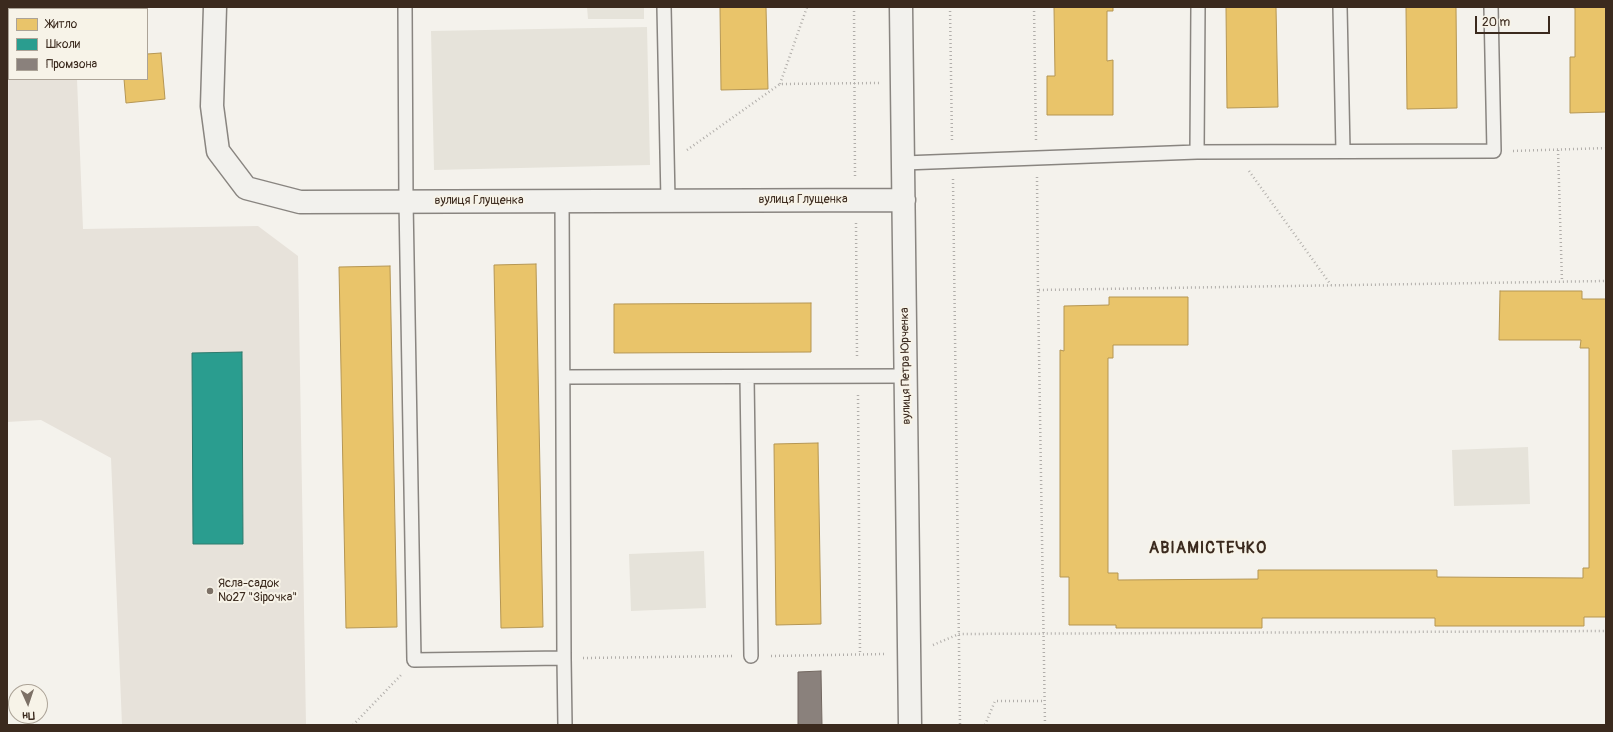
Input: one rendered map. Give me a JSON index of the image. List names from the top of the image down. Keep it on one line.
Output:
{"streets":{"street":["вулиця Глущенка","вулиця Петра Юрченка"]},"crossings":[["вулиця Глущенка","вулиця Петра Юрченка"]],"districts":["АВІАМІСТЕЧКО"],"places":["Ясла-садок №27 \"Зірочка\""],"legend":["Житло","Школи","Промзона"],"scale_bar":"20 m","north":"bottom"}
